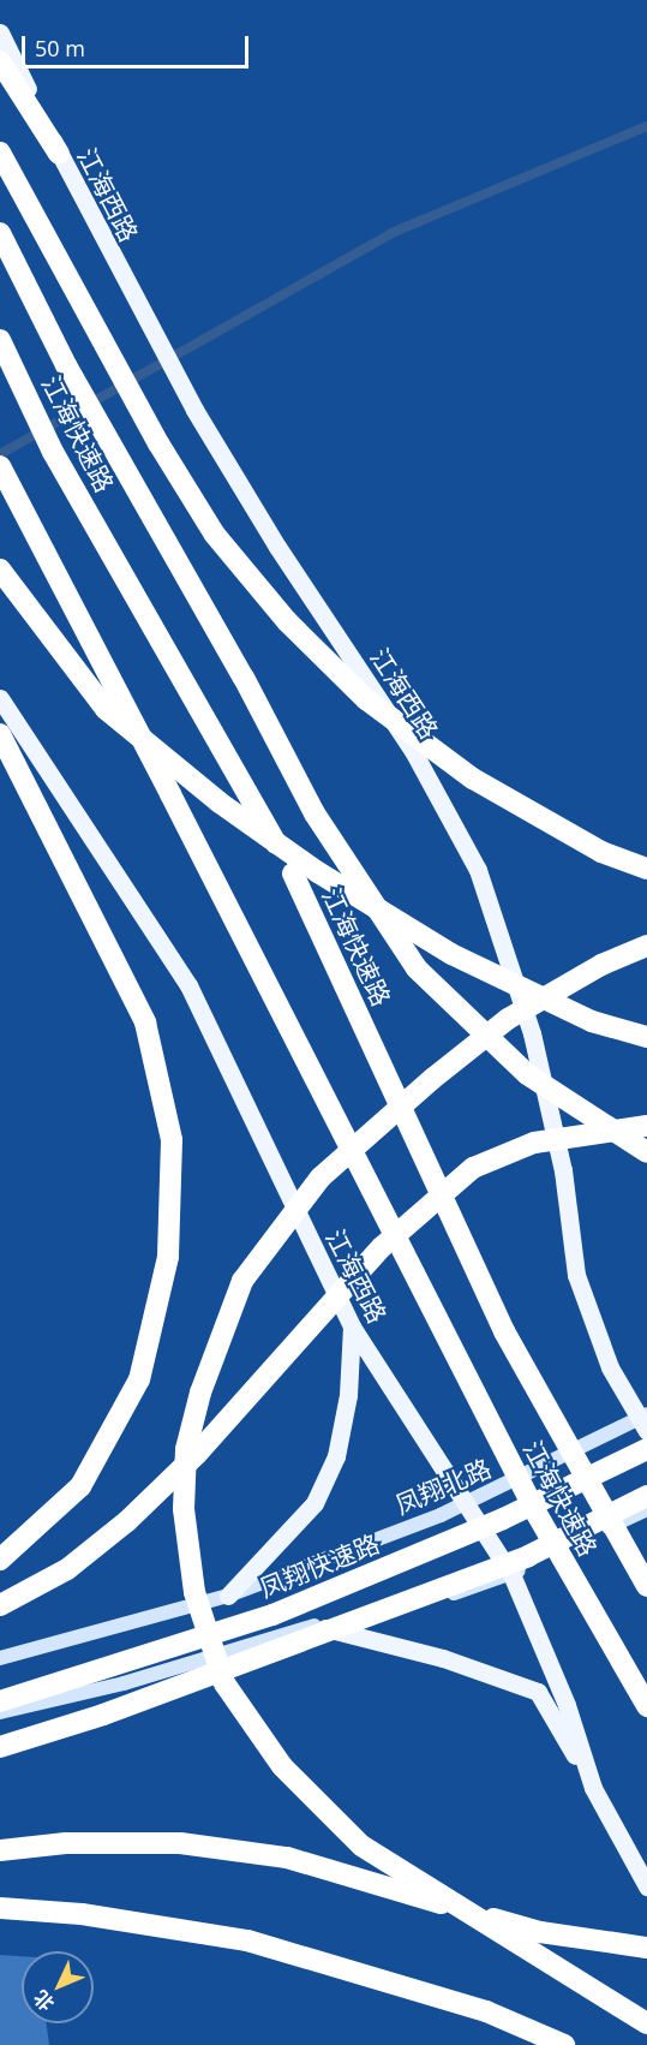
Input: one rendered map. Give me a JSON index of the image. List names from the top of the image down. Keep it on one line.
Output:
{"streets":{"highway":["江海快速路","凤翔快速路"],"main road":["江海西路","凤翔北路"]},"crossings":[["江海西路","凤翔北路"]],"scale_bar":"50 m","north":"bottom left"}
